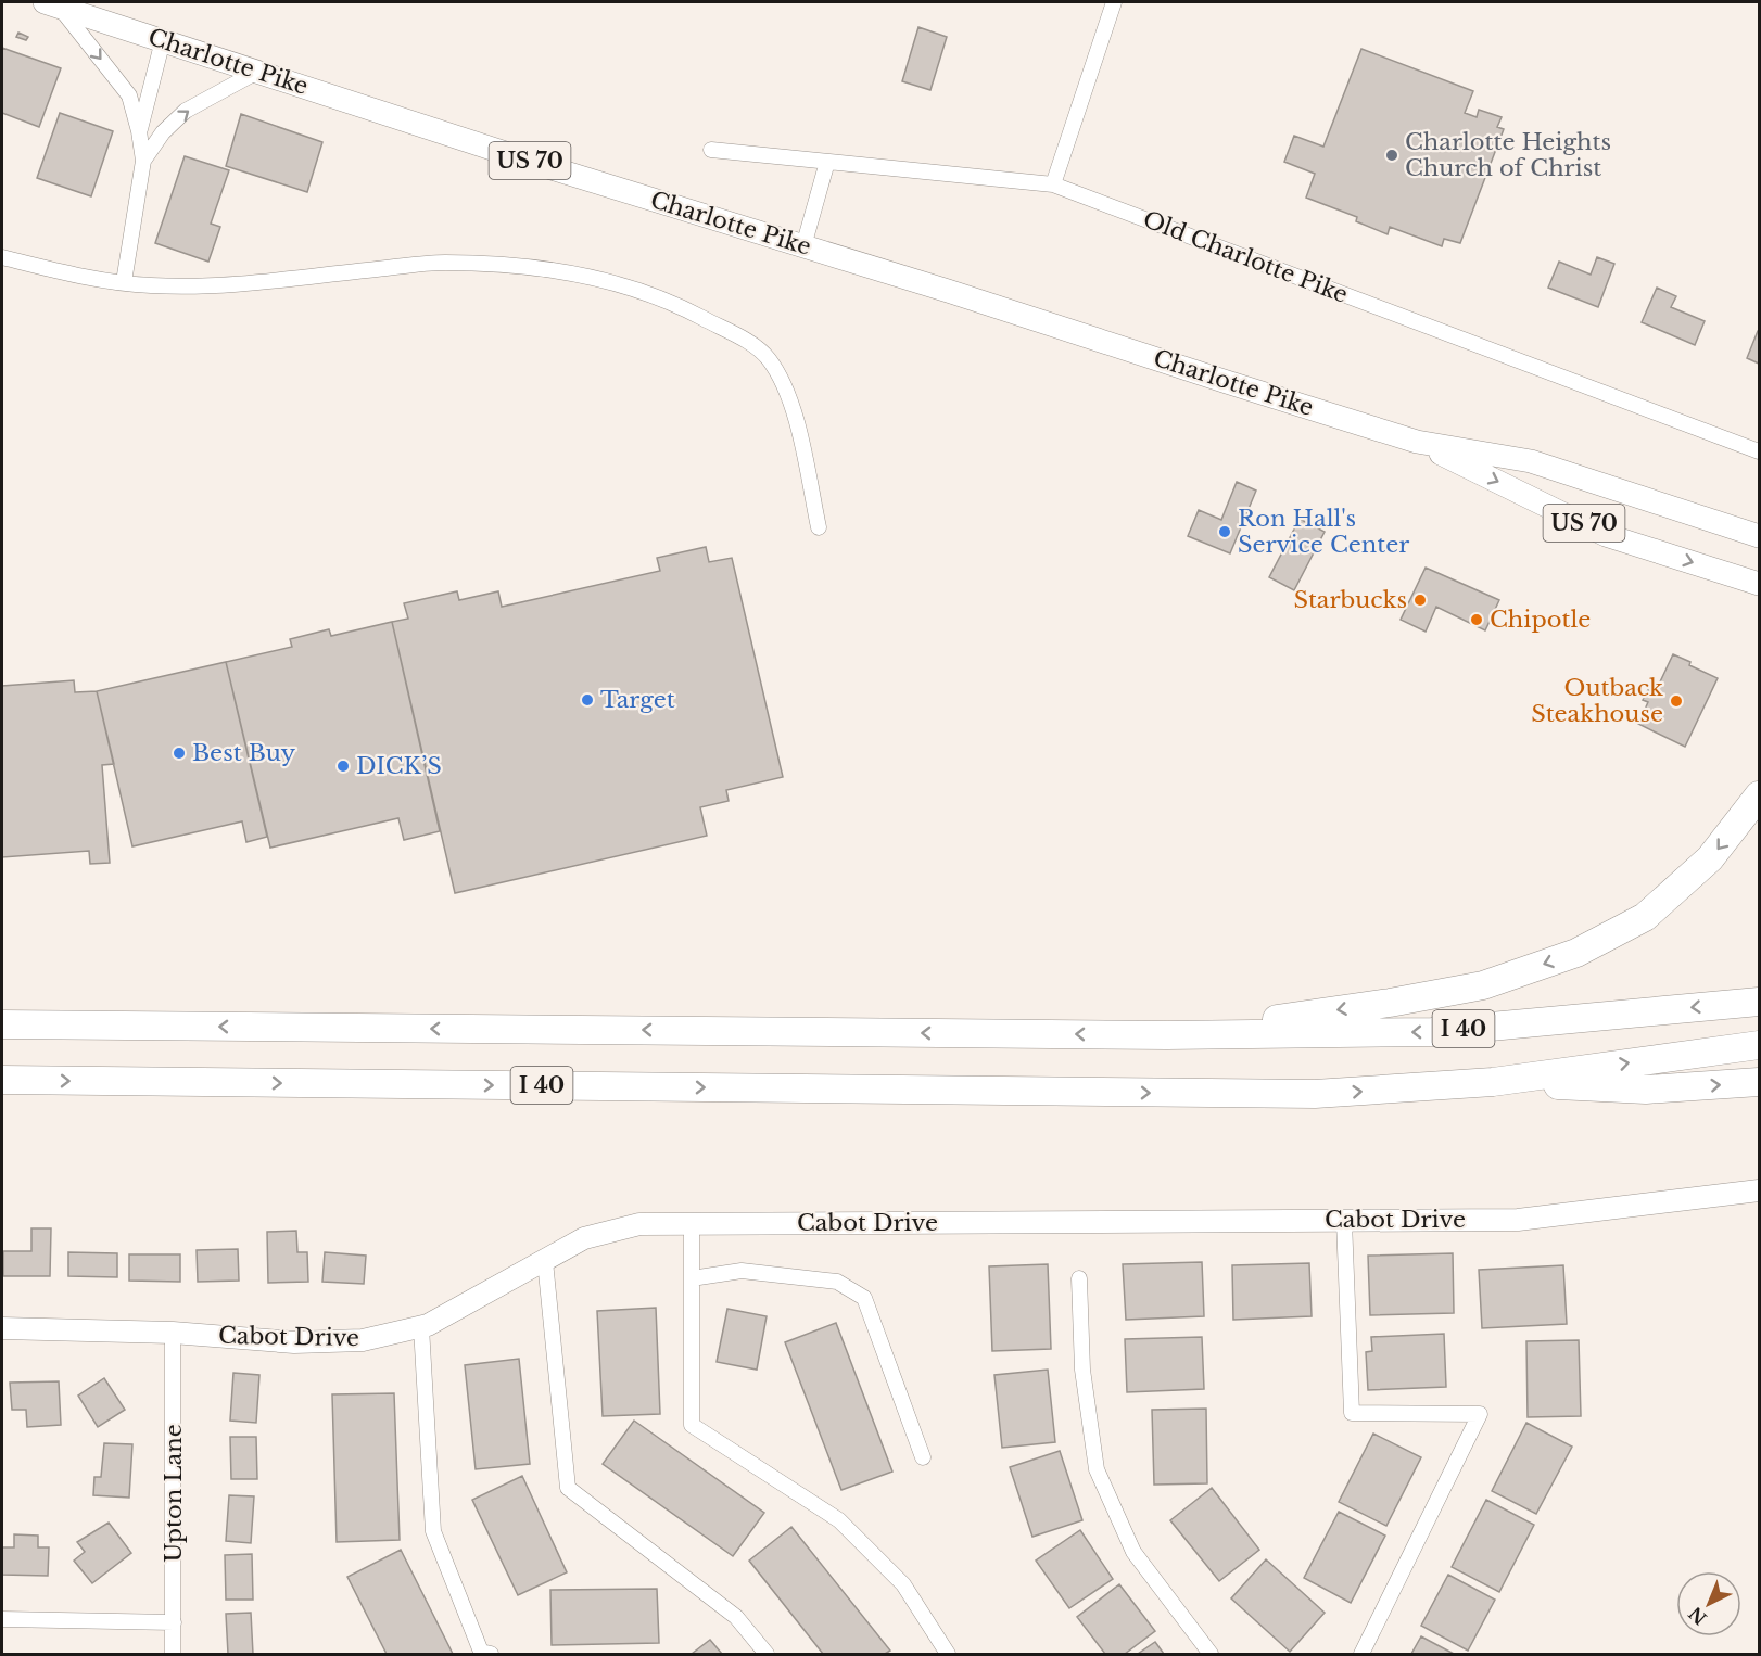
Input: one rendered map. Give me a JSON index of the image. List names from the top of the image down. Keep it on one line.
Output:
{"streets":{"highway":["I 40"],"main road":["Charlotte Pike","US 70"],"street":["Old Charlotte Pike","Cabot Drive","Upton Lane"]},"crossings":[["Cabot Drive","Upton Lane"]],"places":["Charlotte Heights Church of Christ","Ron Hall's Service Center","Starbucks","Chipotle","Target","Outback Steakhouse","Best Buy","DICK’S"],"north":"bottom left"}
